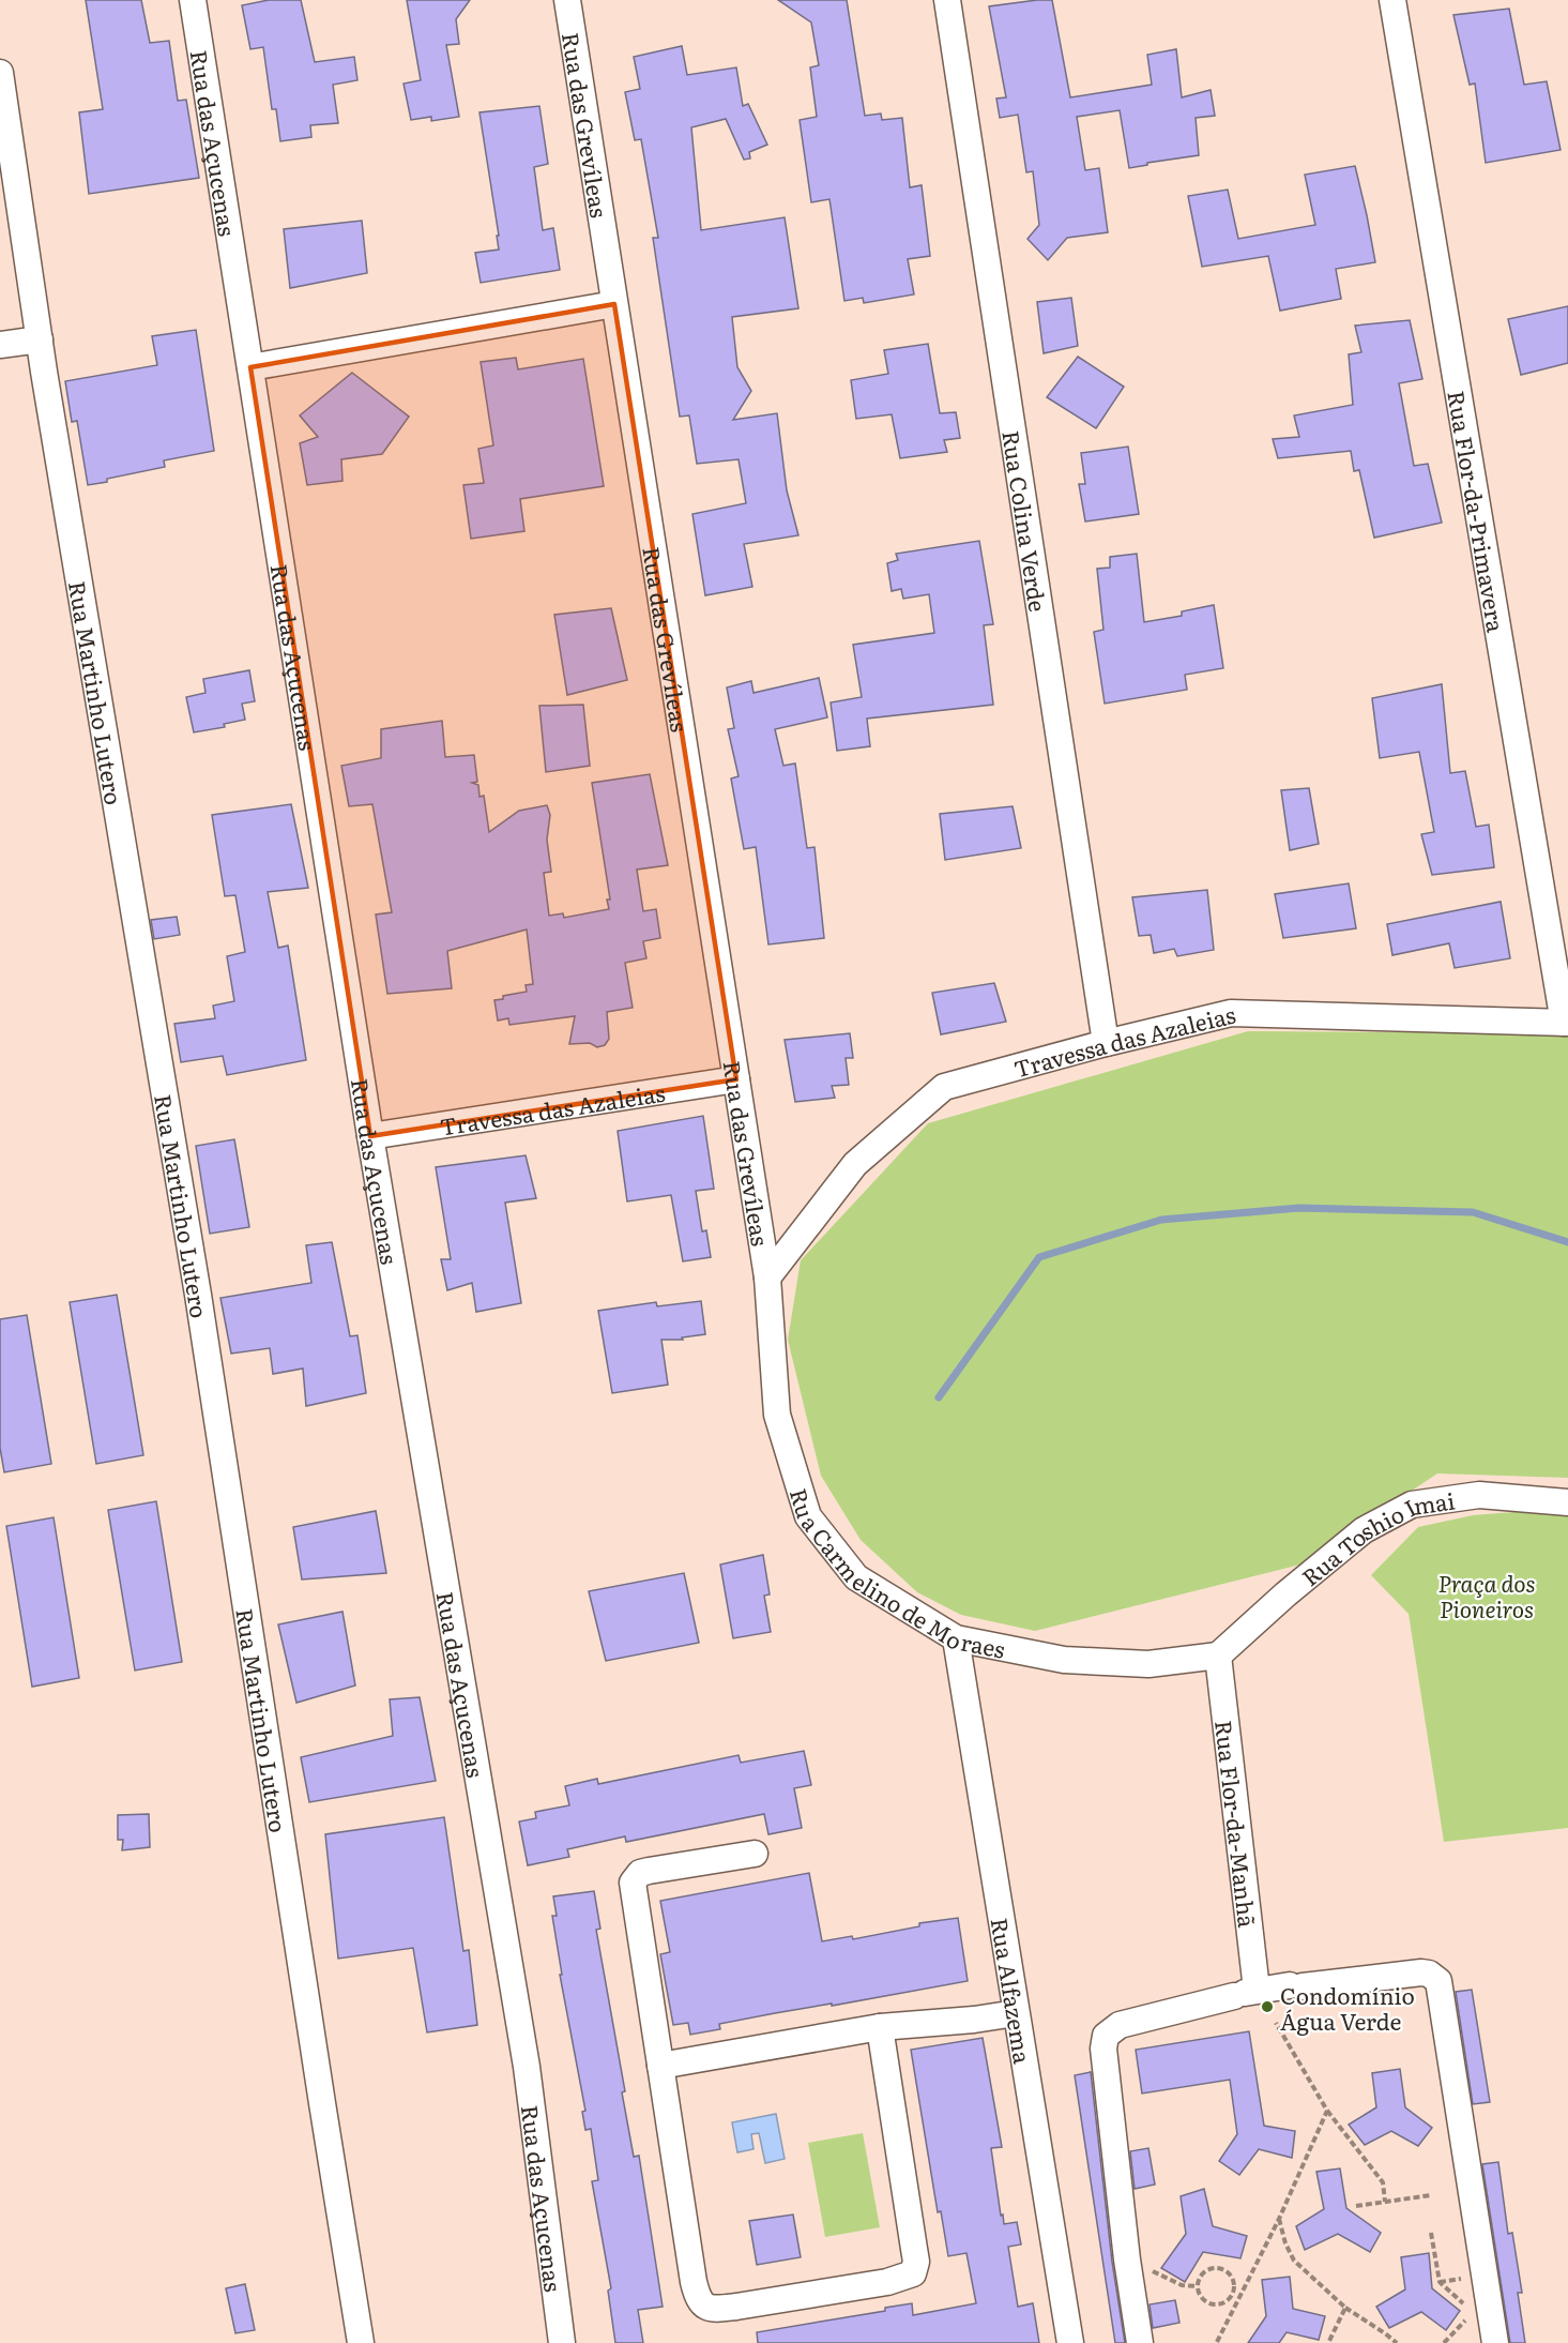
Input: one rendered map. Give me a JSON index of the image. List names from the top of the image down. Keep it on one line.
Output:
{"streets":{"street":["Rua das Grevíleas","Rua das Açucenas","Rua Flor-da-Primavera","Rua Colina Verde","Rua Martinho Lutero","Travessa das Azaleias","Rua Toshio Imai","Rua Carmelino de Moraes","Rua Flor-da-Manhã","Rua Alfazema"]},"crossings":[["Rua das Grevíleas","Travessa das Azaleias"],["Rua das Grevíleas","Rua Carmelino de Moraes"],["Rua das Açucenas","Travessa das Azaleias"],["Rua Flor-da-Primavera","Travessa das Azaleias"],["Rua Colina Verde","Travessa das Azaleias"],["Travessa das Azaleias","Rua Carmelino de Moraes"],["Rua Toshio Imai","Rua Carmelino de Moraes"],["Rua Toshio Imai","Rua Flor-da-Manhã"],["Rua Carmelino de Moraes","Rua Flor-da-Manhã"],["Rua Carmelino de Moraes","Rua Alfazema"]],"parks":["Praça dos Pioneiros"],"places":["Condomínio Água Verde"]}
